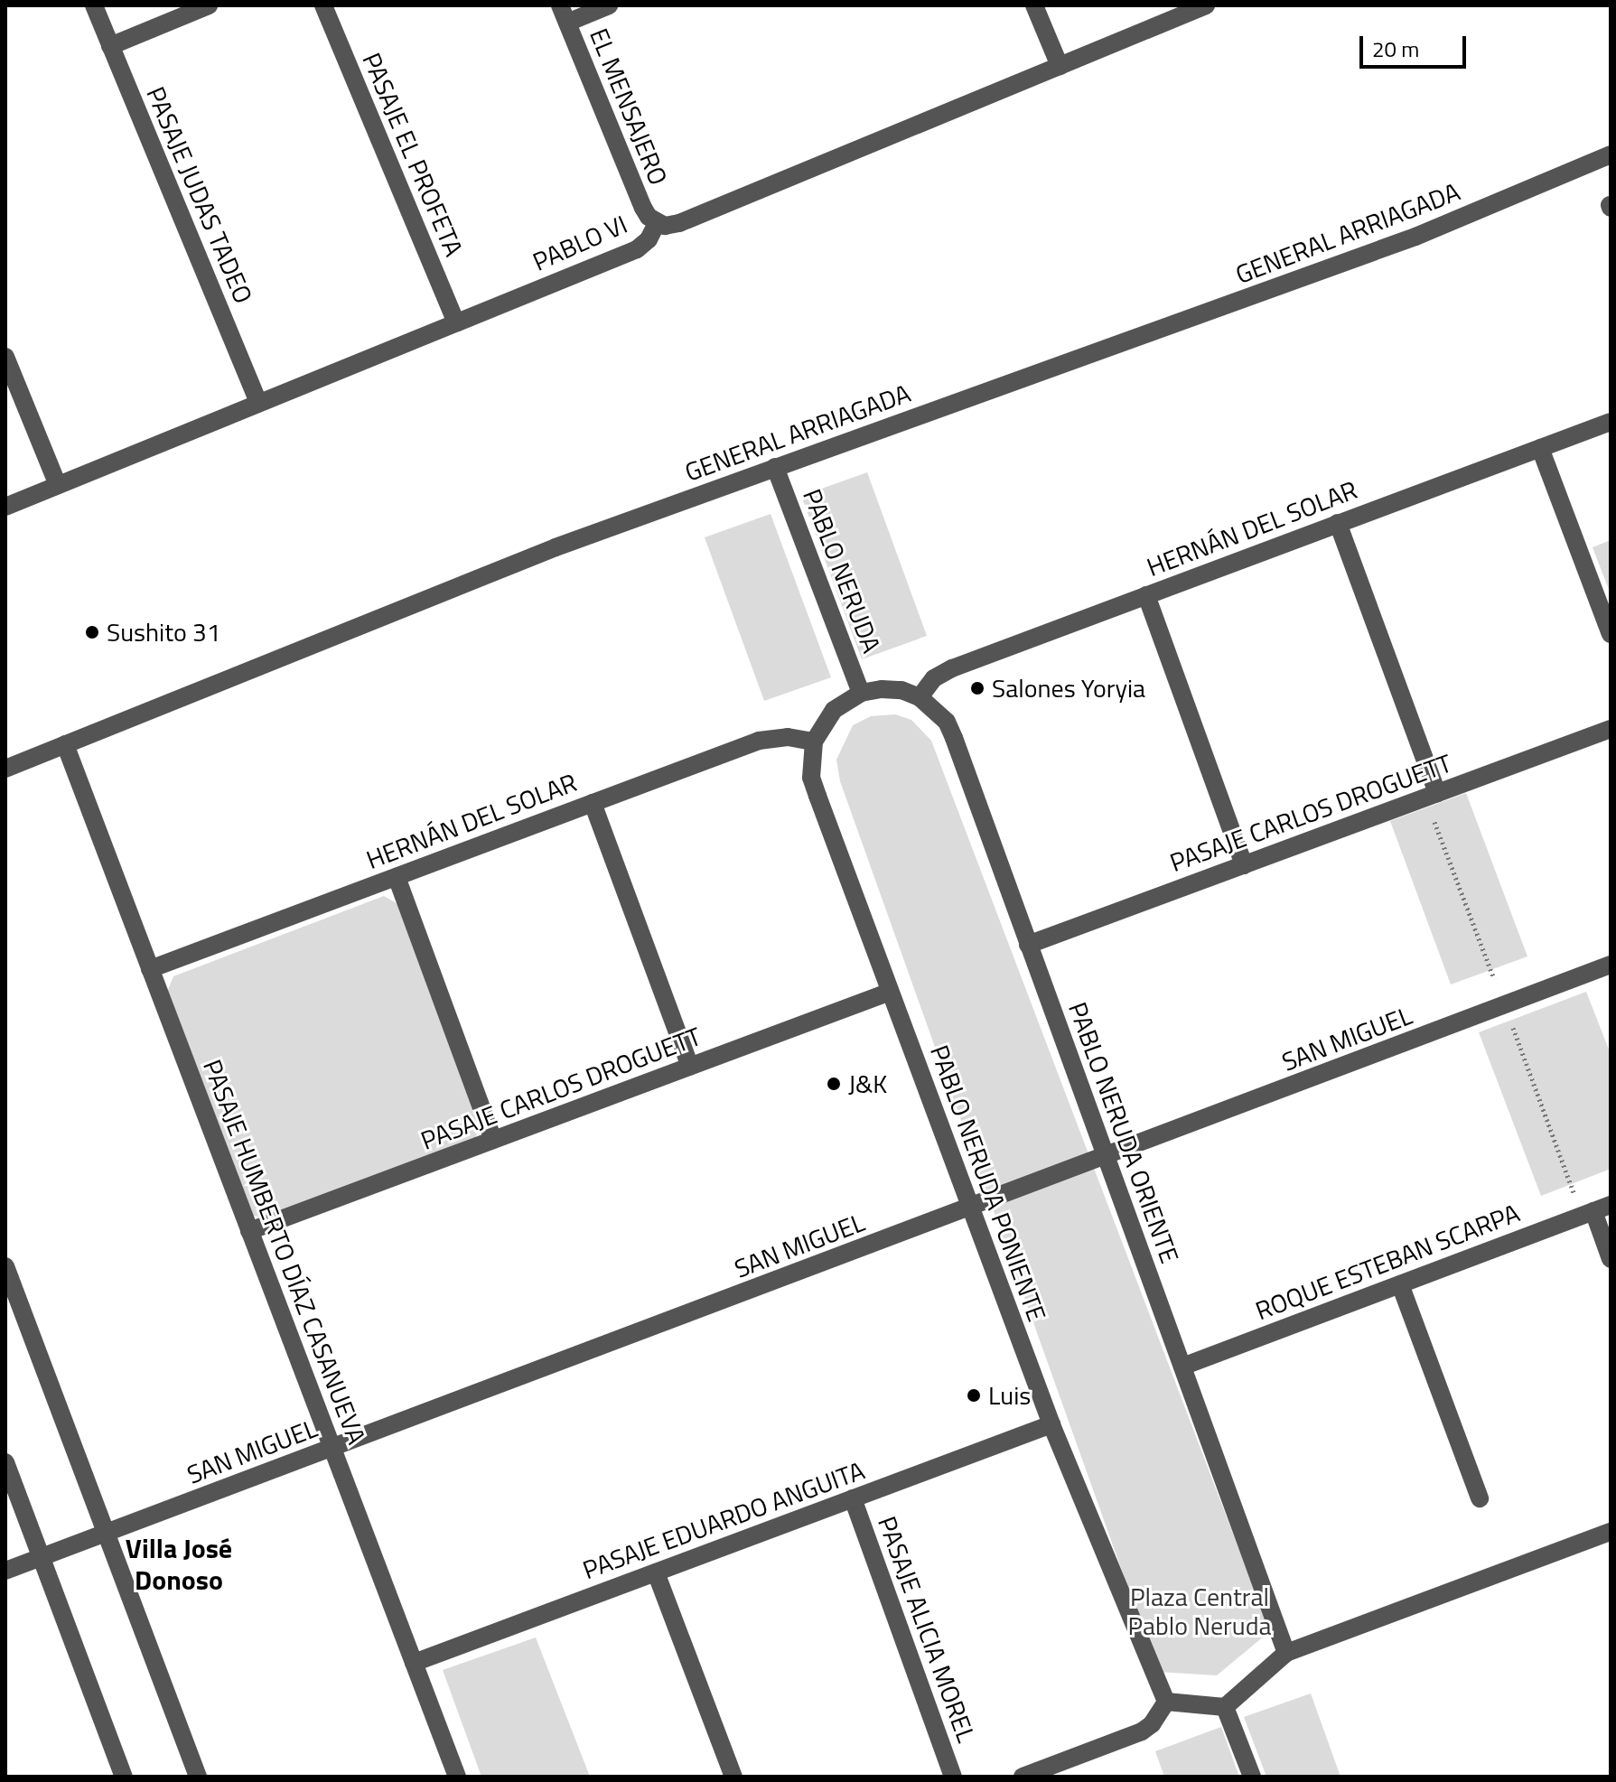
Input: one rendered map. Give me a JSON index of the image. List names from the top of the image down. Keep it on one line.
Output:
{"streets":{"street":["EL MENSAJERO","PASAJE EL PROFETA","PASAJE JUDAS TADEO","GENERAL ARRIAGADA","PABLO VI","HERNÁN DEL SOLAR","PABLO NERUDA","PASAJE CARLOS DROGUETT","SAN MIGUEL","PABLO NERUDA ORIENTE","PABLO NERUDA PONIENTE","PASAJE HUMBERTO DÍAZ CASANUEVA","ROQUE ESTEBAN SCARPA","PASAJE EDUARDO ANGUITA","PASAJE ALICIA MOREL"]},"crossings":[["EL MENSAJERO","PABLO VI"],["PASAJE EL PROFETA","PABLO VI"],["PASAJE JUDAS TADEO","PABLO VI"],["GENERAL ARRIAGADA","PABLO NERUDA"],["GENERAL ARRIAGADA","PASAJE HUMBERTO DÍAZ CASANUEVA"],["HERNÁN DEL SOLAR","PABLO NERUDA ORIENTE"],["HERNÁN DEL SOLAR","PABLO NERUDA PONIENTE"],["HERNÁN DEL SOLAR","PASAJE HUMBERTO DÍAZ CASANUEVA"],["PABLO NERUDA","PABLO NERUDA ORIENTE"],["PASAJE CARLOS DROGUETT","PABLO NERUDA ORIENTE"],["PASAJE CARLOS DROGUETT","PABLO NERUDA PONIENTE"],["PASAJE CARLOS DROGUETT","PASAJE HUMBERTO DÍAZ CASANUEVA"],["SAN MIGUEL","PABLO NERUDA ORIENTE"],["SAN MIGUEL","PABLO NERUDA PONIENTE"],["SAN MIGUEL","PASAJE HUMBERTO DÍAZ CASANUEVA"],["PABLO NERUDA ORIENTE","ROQUE ESTEBAN SCARPA"],["PABLO NERUDA PONIENTE","PASAJE EDUARDO ANGUITA"],["PASAJE HUMBERTO DÍAZ CASANUEVA","PASAJE EDUARDO ANGUITA"],["PASAJE EDUARDO ANGUITA","PASAJE ALICIA MOREL"]],"districts":["Villa José Donoso"],"parks":["Plaza Central Pablo Neruda"],"places":["Sushito 31","Salones Yoryia","J&K","Luis"],"scale_bar":"20 m"}
